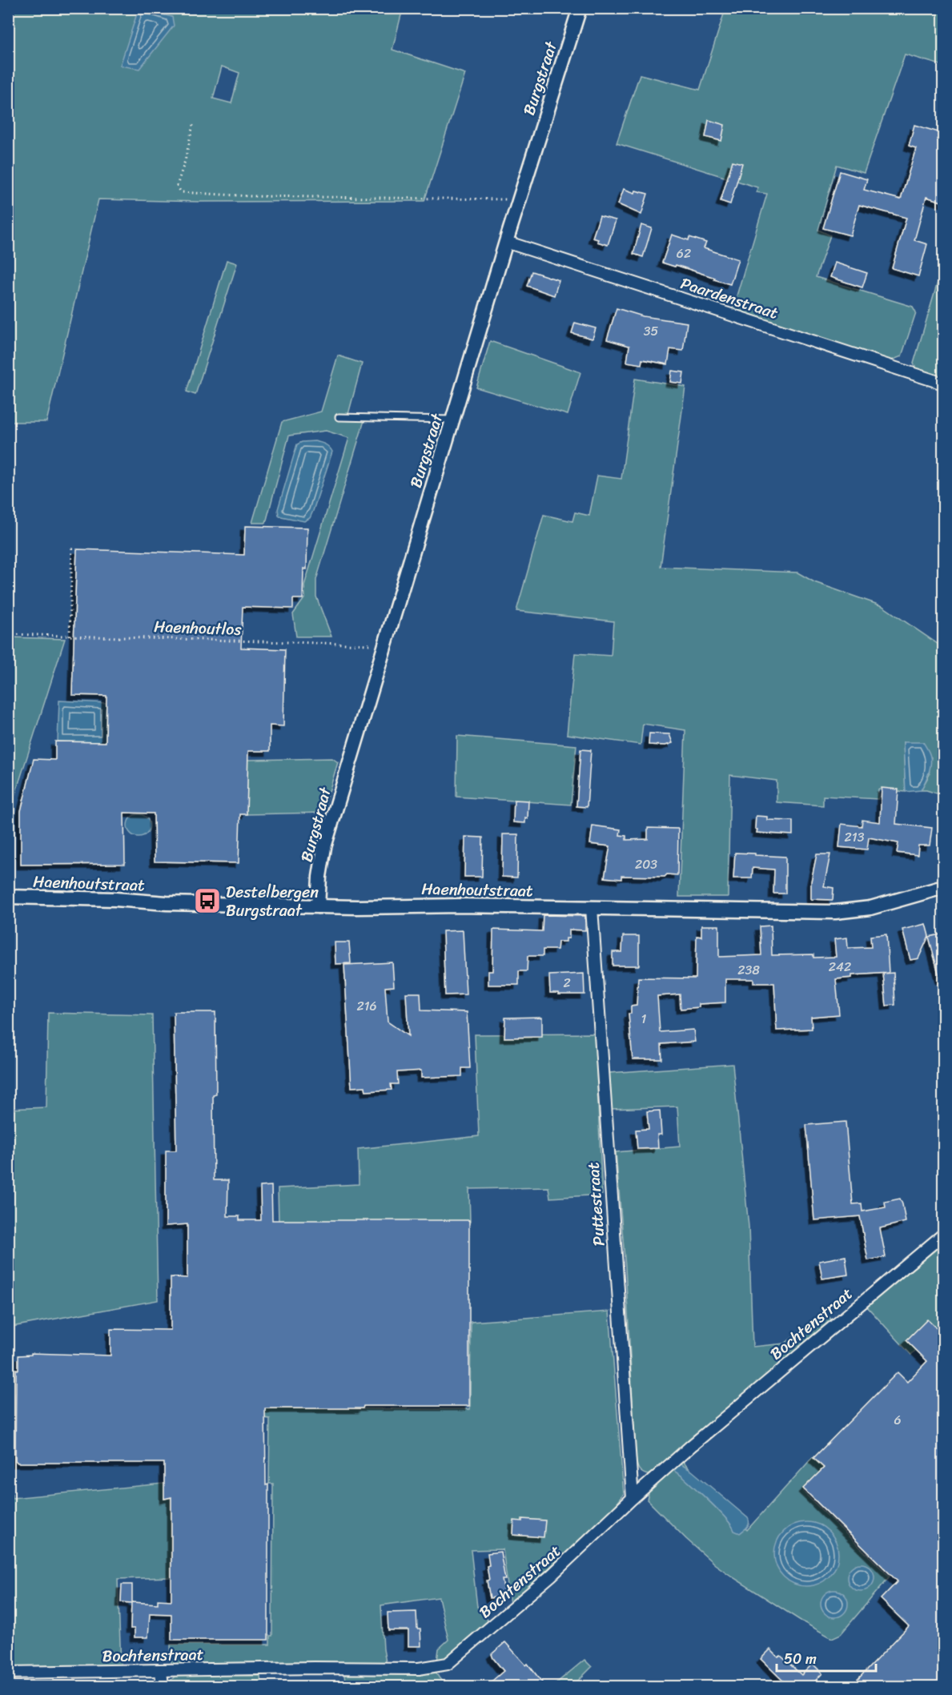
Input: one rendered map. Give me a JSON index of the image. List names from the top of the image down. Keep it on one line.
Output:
{"streets":{"street":["Burgstraat","Paardenstraat","Haenhoutstraat","Puttestraat","Bochtenstraat"],"path":["Haenhoutlos"]},"crossings":[["Burgstraat","Paardenstraat"],["Burgstraat","Haenhoutlos"],["Burgstraat","Haenhoutstraat"],["Haenhoutstraat","Puttestraat"],["Puttestraat","Bochtenstraat"]],"places":{"bus stop":["Destelbergen Burgstraat"]},"house_numbers":["62","35","213","203","242","238","2","216","1","6"],"scale_bar":"50 m"}
